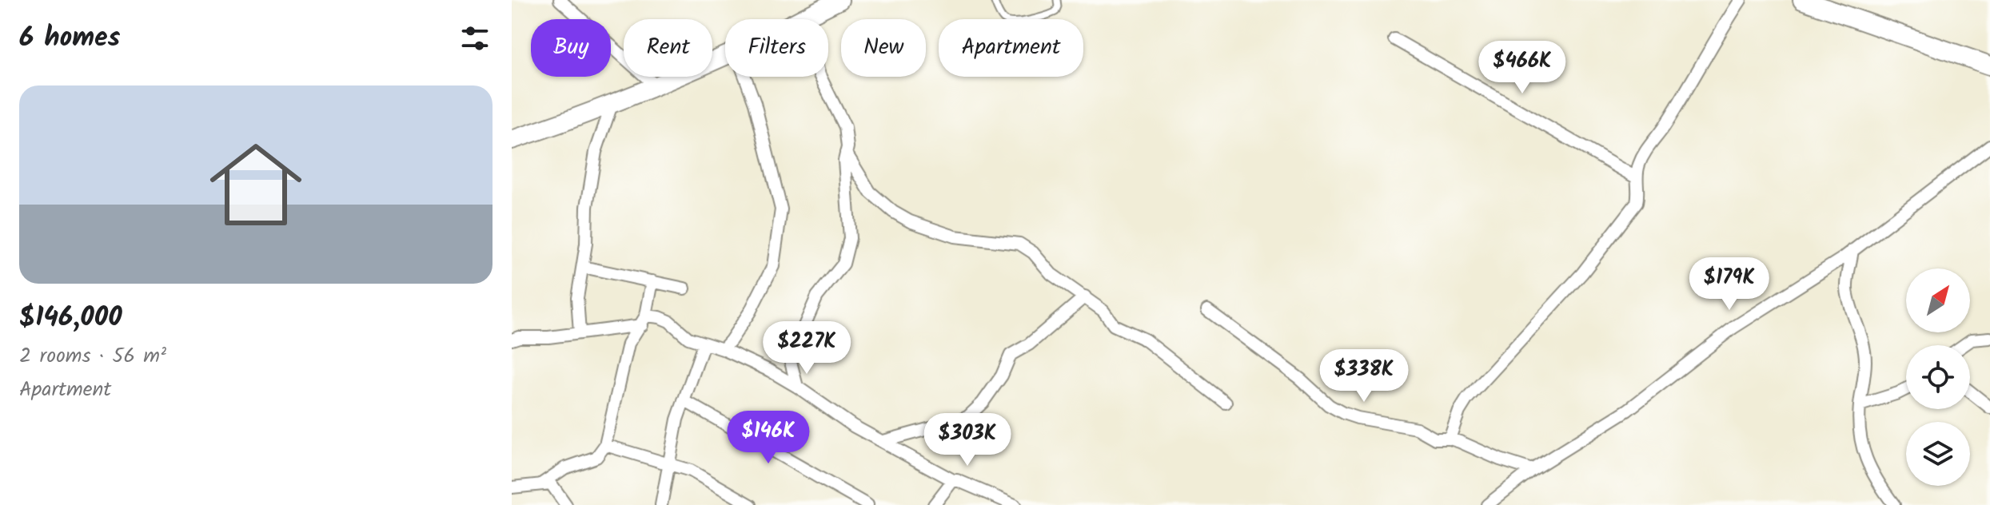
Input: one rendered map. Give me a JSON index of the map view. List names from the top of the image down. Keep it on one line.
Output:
{"north":"top right","page":{"heading":"6 homes","chip":["Buy","Rent","Filters","New","Apartment"],"price":["$466K","$179K","$227K","$338K","$146K","$303K"],"list":[{"name":"$146,000","note":"2 rooms · 56 m² · Apartment"}]}}
